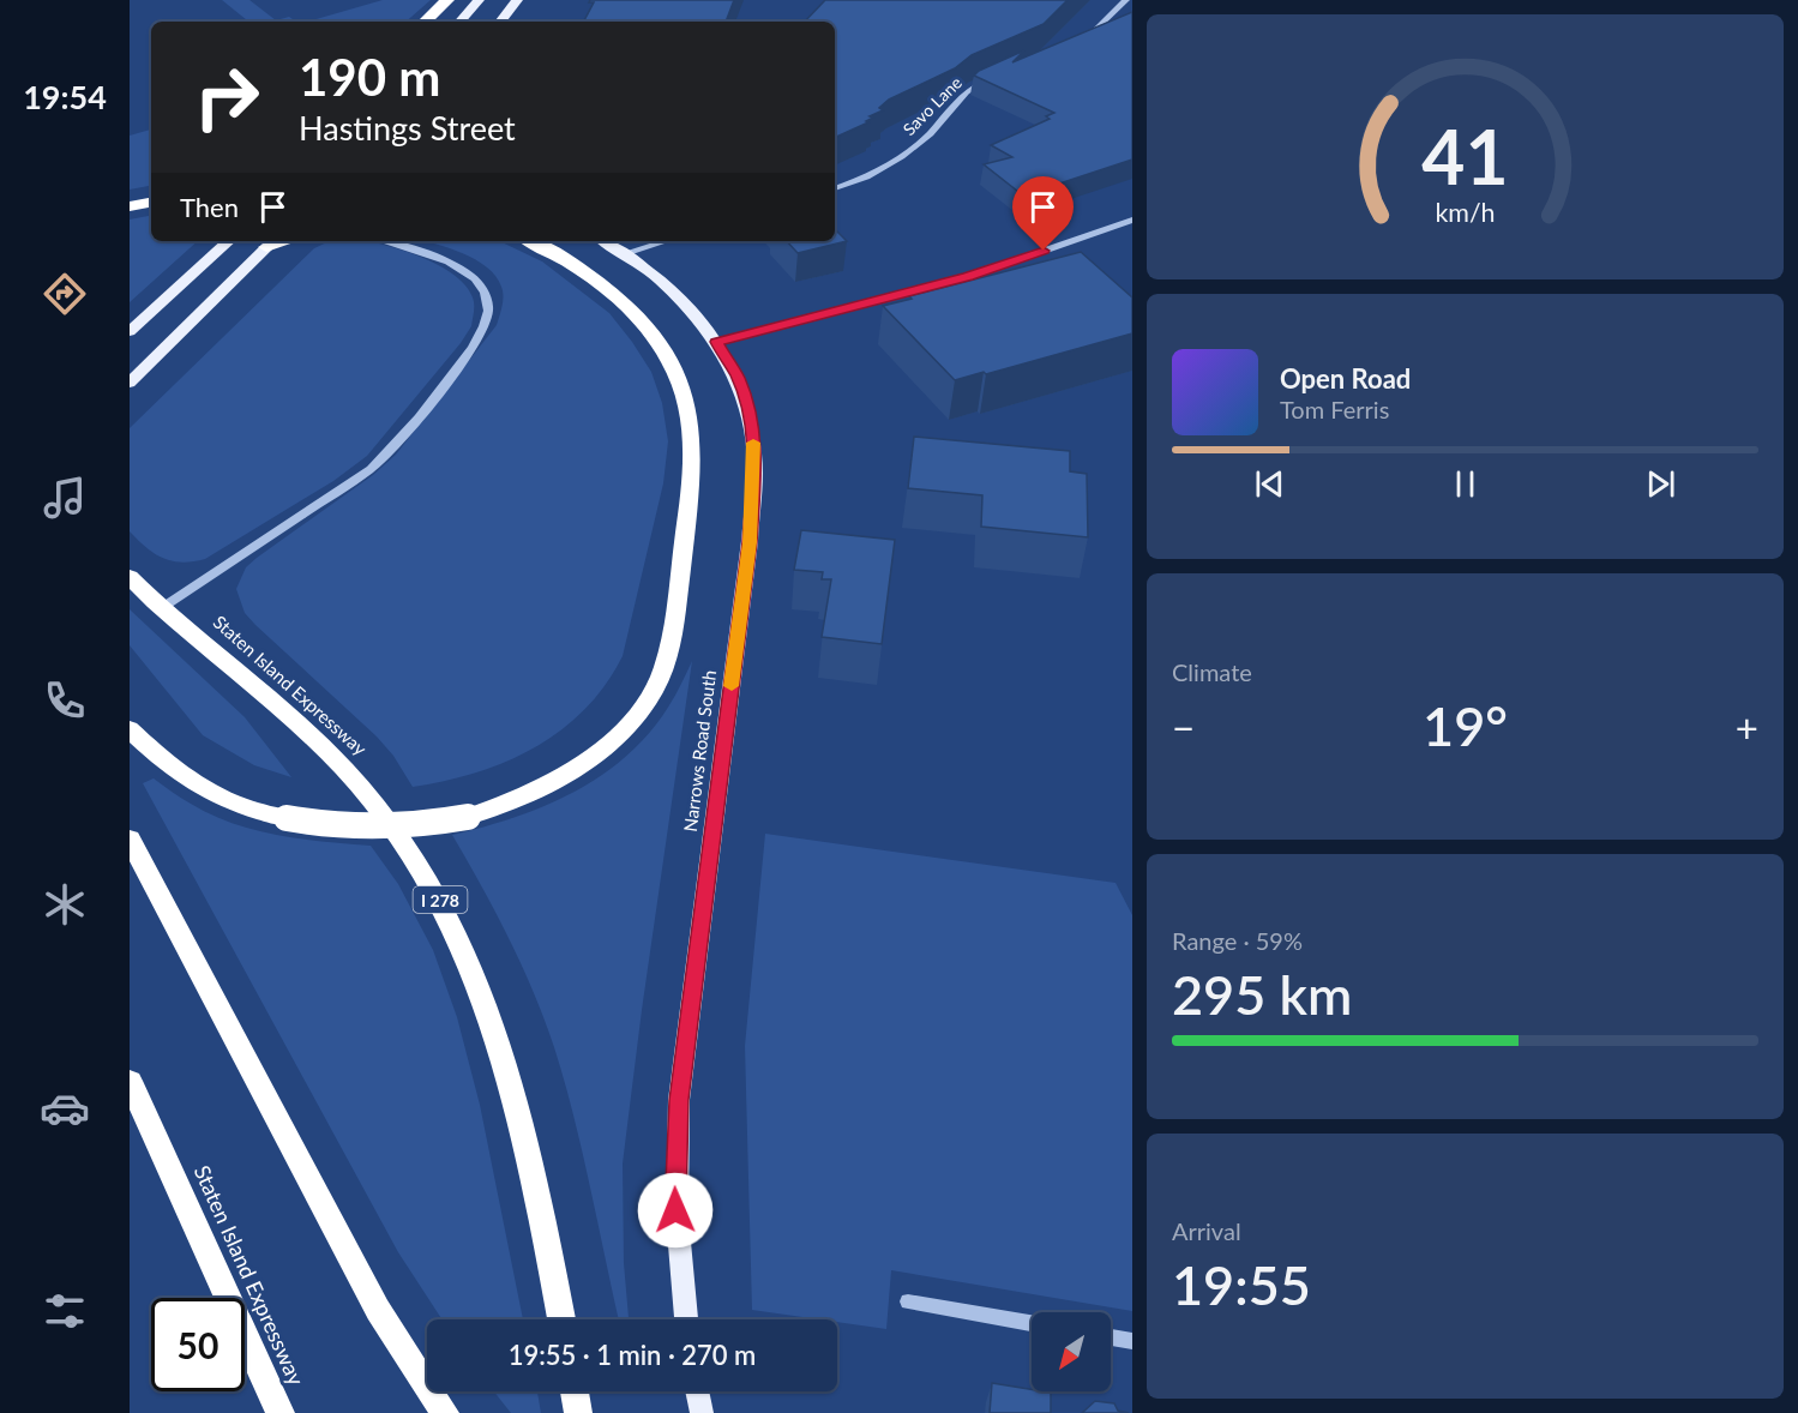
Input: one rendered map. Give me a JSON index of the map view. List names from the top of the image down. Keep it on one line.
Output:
{"streets":{"highway":["Staten Island Expressway","I 278"],"main road":["Narrows Road South"],"street":["Savo Lane"]},"north":"bottom left","page":{"tabs":"19:54","turn":["190 m","Hastings Street"],"then":"Then","song":["Open Road","Tom Ferris"],"tile":["Climate",["Range · 59%","295 km"],["Arrival","19:55"]],"heat":["−","19°","+"],"limit":"50","trip":"19:55 · 1 min · 270 m","gauge":["41","km/h"]}}
